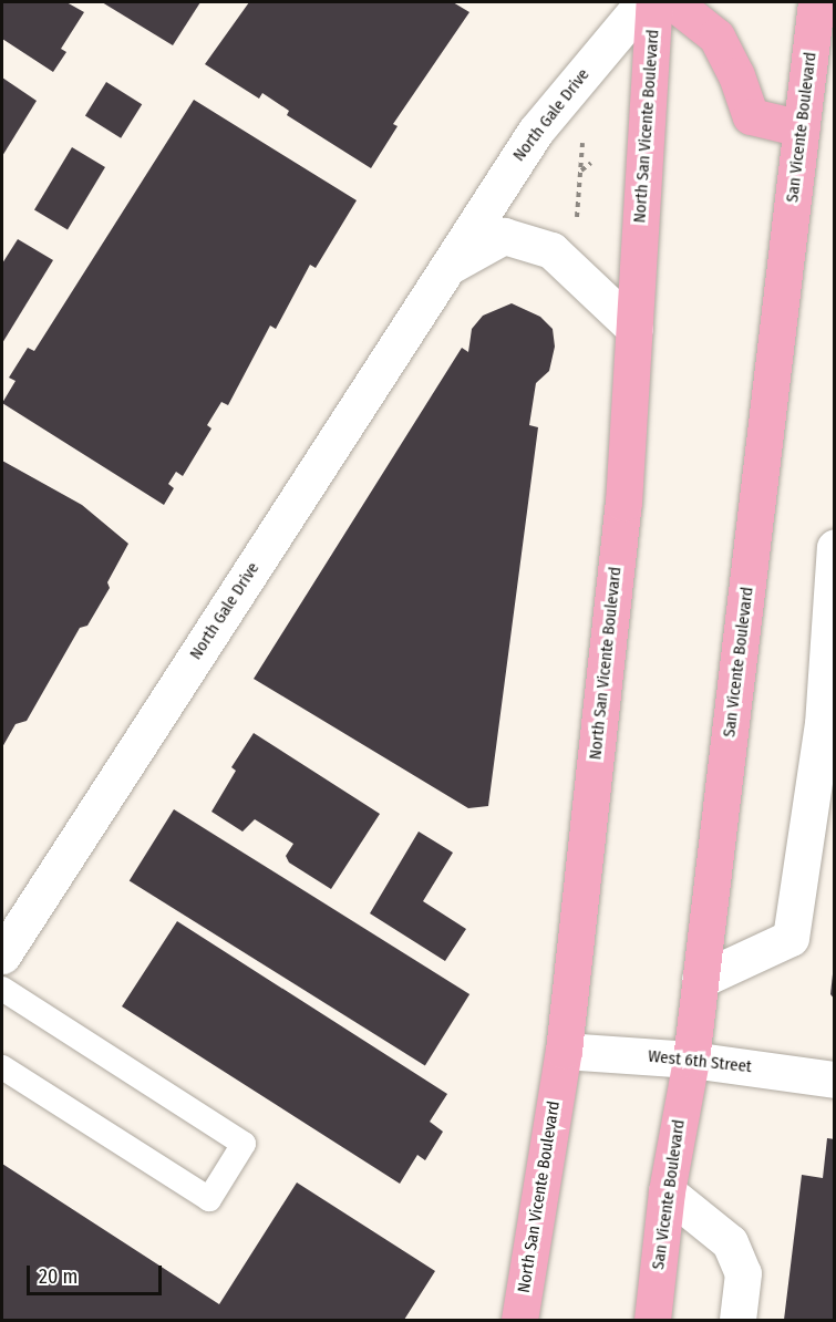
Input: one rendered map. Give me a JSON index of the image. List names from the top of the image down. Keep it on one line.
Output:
{"streets":{"main road":["North San Vicente Boulevard","San Vicente Boulevard"],"street":["North Gale Drive","West 6th Street"]},"crossings":[["North Gale Drive","North San Vicente Boulevard"],["North San Vicente Boulevard","West 6th Street"],["San Vicente Boulevard","West 6th Street"]],"scale_bar":"20 m"}
